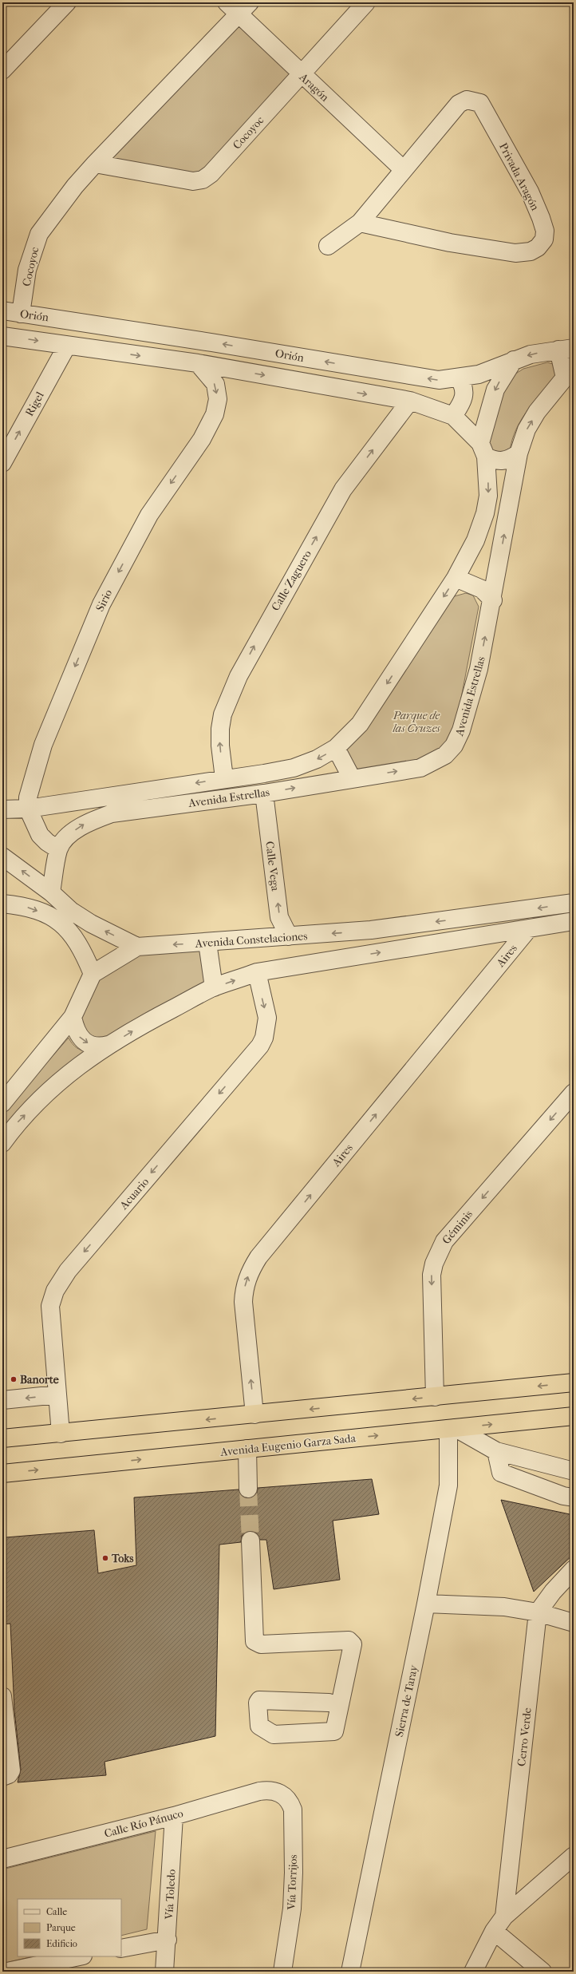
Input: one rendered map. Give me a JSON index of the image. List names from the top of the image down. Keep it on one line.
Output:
{"streets":{"highway":["Avenida Eugenio Garza Sada"],"street":["Aragón","Cocoyoc","Privada Aragón","Orión","Rigel","Calle Zaguero","Sirio","Avenida Estrellas","Calle Vega","Avenida Constelaciones","Aires","Acuario","Géminis","Sierra de Taray","Cerro Verde","Calle Río Pánuco","Vía Torrijos","Vía Toledo"]},"crossings":[["Aragón","Cocoyoc"],["Aragón","Privada Aragón"],["Cocoyoc","Orión"],["Orión","Avenida Estrellas"],["Calle Zaguero","Avenida Estrellas"],["Sirio","Avenida Estrellas"],["Avenida Estrellas","Calle Vega"],["Calle Vega","Avenida Constelaciones"],["Avenida Eugenio Garza Sada","Sierra de Taray"],["Calle Río Pánuco","Vía Torrijos"],["Calle Río Pánuco","Vía Toledo"]],"one_way":["Rigel","Calle Zaguero","Sirio","Calle Vega","Aires","Acuario","Géminis"],"parks":["Parque de las Cruzes"],"places":["Banorte","Toks"],"legend":["Calle","Parque","Edificio"]}
